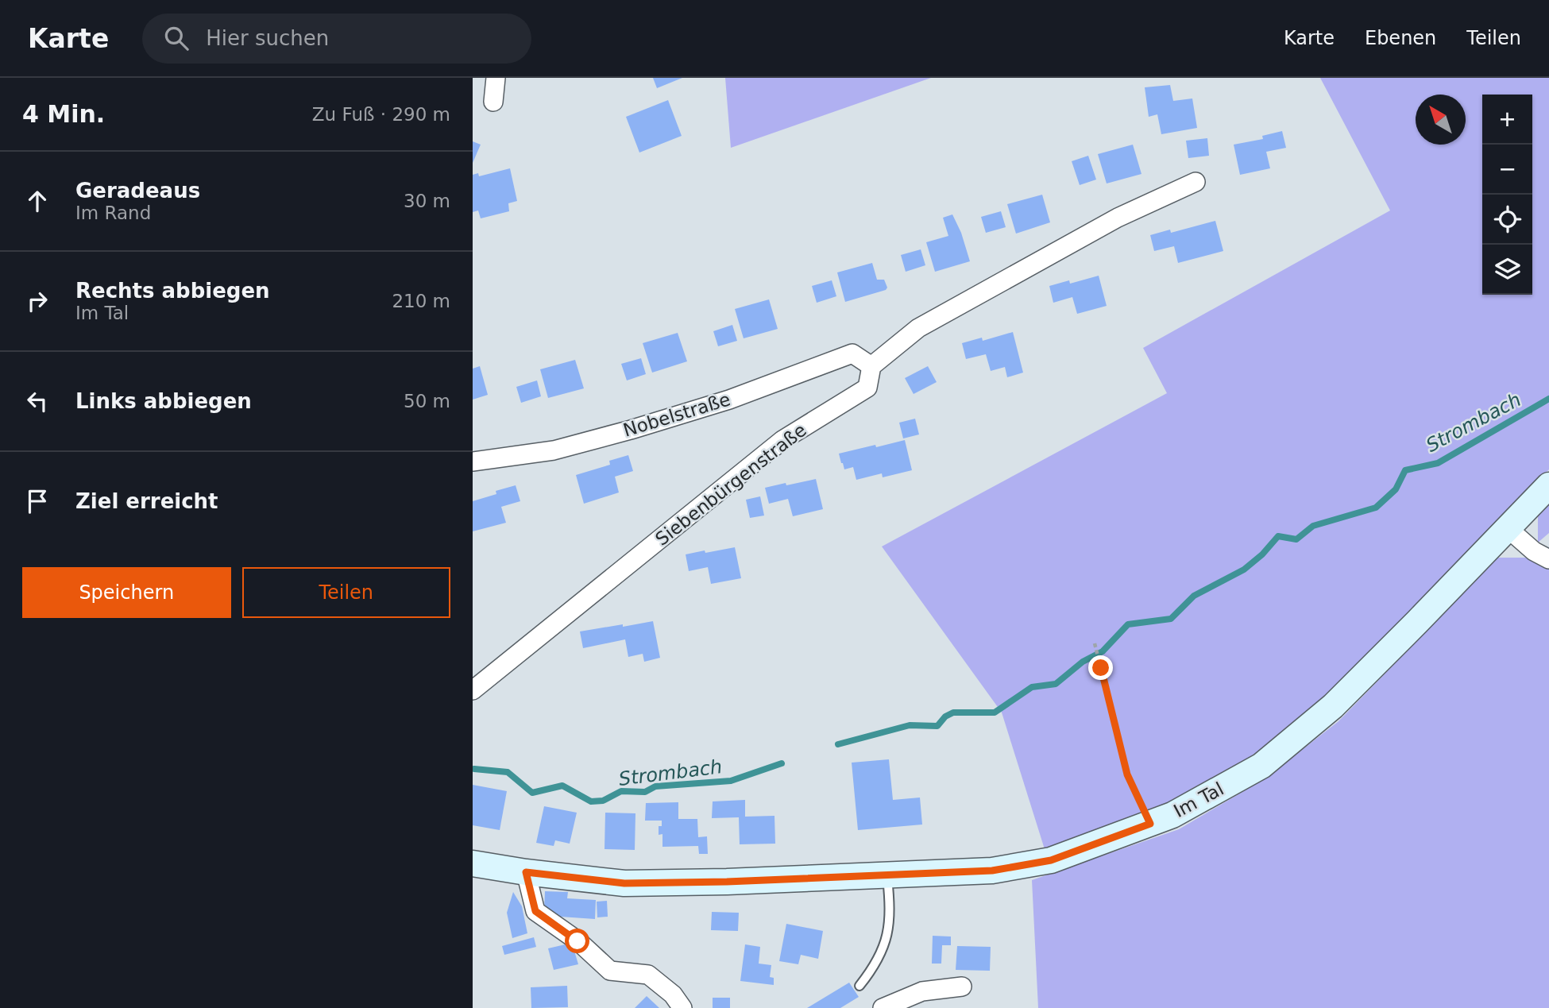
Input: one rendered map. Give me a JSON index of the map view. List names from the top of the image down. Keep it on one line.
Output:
{"streets":{"main road":["Im Tal"],"street":["Nobelstraße","Siebenbürgenstraße"]},"crossings":[["Nobelstraße","Siebenbürgenstraße"]],"water":["Strombach"],"north":"top left","page":{"header":"Karte","search":"Hier suchen","nav":["Karte","Ebenen","Teilen"],"heading":["4 Min.","Zu Fuß · 290 m"],"map_buttons":["+","−"],"list":[["Geradeaus","Im Rand","30 m"],["Rechts abbiegen","Im Tal","210 m"],["Links abbiegen","50 m"],"Ziel erreicht"],"buttons":["Speichern","Teilen"]}}
